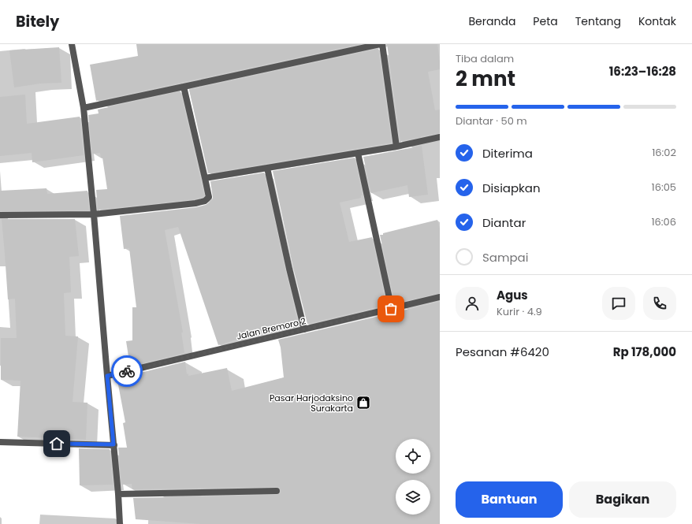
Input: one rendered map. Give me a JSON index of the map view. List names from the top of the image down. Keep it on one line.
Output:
{"streets":{"street":["Jalan Bremoro 2"]},"places":{"shop":["Pasar Harjodaksino Surakarta"]},"page":{"header":"Bitely","nav":["Beranda","Peta","Tentang","Kontak"],"heading":["2 mnt","Tiba dalam","16:23–16:28"],"panel":["Agus","Kurir · 4.9","Pesanan #6420","Rp 178,000"],"bar":"Diantar · 50 m","list":[["Diterima","16:02"],["Disiapkan","16:05"],["Diantar","16:06"],"Sampai"],"buttons":["Bantuan","Bagikan"]}}
